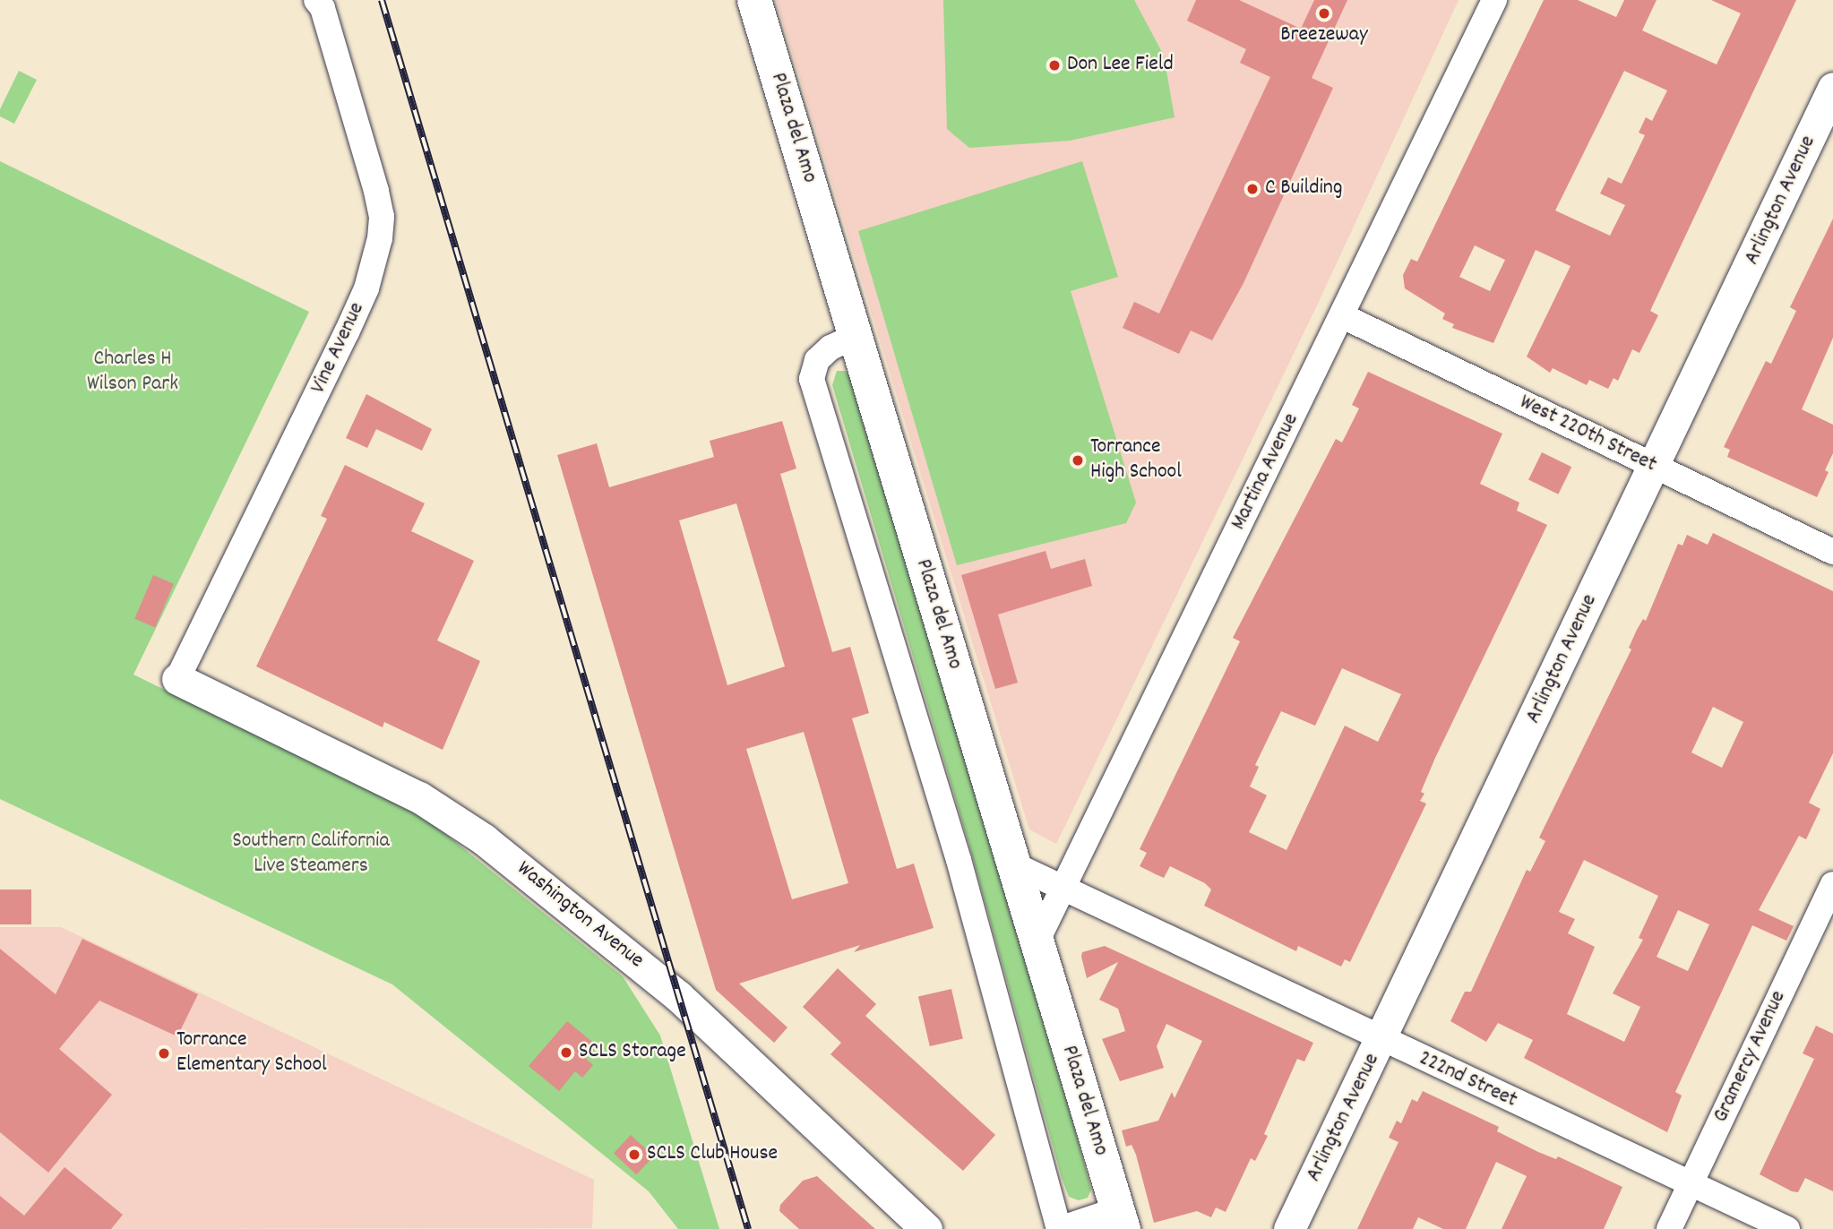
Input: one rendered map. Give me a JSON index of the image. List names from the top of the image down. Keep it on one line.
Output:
{"streets":{"main road":["Plaza del Amo"],"street":["Arlington Avenue","Vine Avenue","West 220th Street","Martina Avenue","Washington Avenue","Gramercy Avenue","222nd Street"]},"crossings":[["Plaza del Amo","Martina Avenue"],["Plaza del Amo","222nd Street"],["Arlington Avenue","West 220th Street"],["Arlington Avenue","222nd Street"],["Vine Avenue","Washington Avenue"],["West 220th Street","Martina Avenue"],["Martina Avenue","222nd Street"],["Gramercy Avenue","222nd Street"]],"parks":["Charles H Wilson Park","Southern California Live Steamers"],"places":["Breezeway","Don Lee Field","C Building","Torrance High School","SCLS Storage","Torrance Elementary School","SCLS Club House"]}
